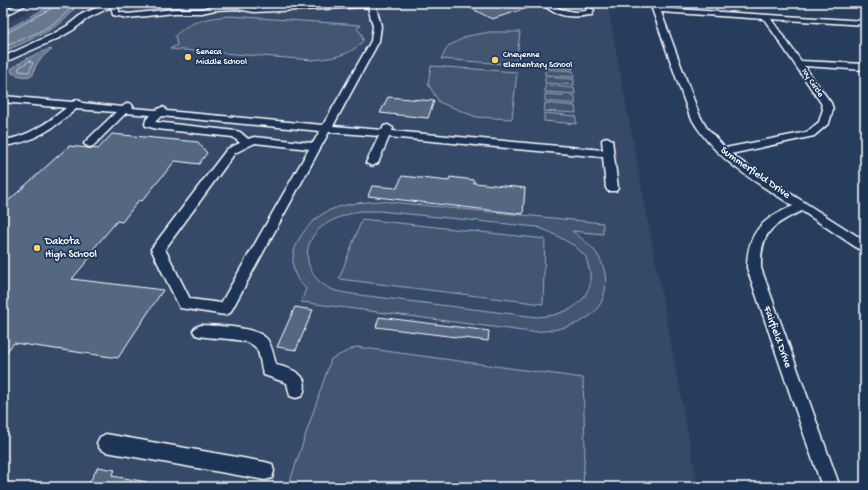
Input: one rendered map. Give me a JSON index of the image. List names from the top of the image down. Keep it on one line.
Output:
{"streets":{"street":["Ivy Circle","Summerfield Drive","Fairfield Drive"]},"crossings":[["Ivy Circle","Summerfield Drive"],["Summerfield Drive","Fairfield Drive"]],"places":["Seneca Middle School","Cheyenne Elementary School","Dakota High School"]}
